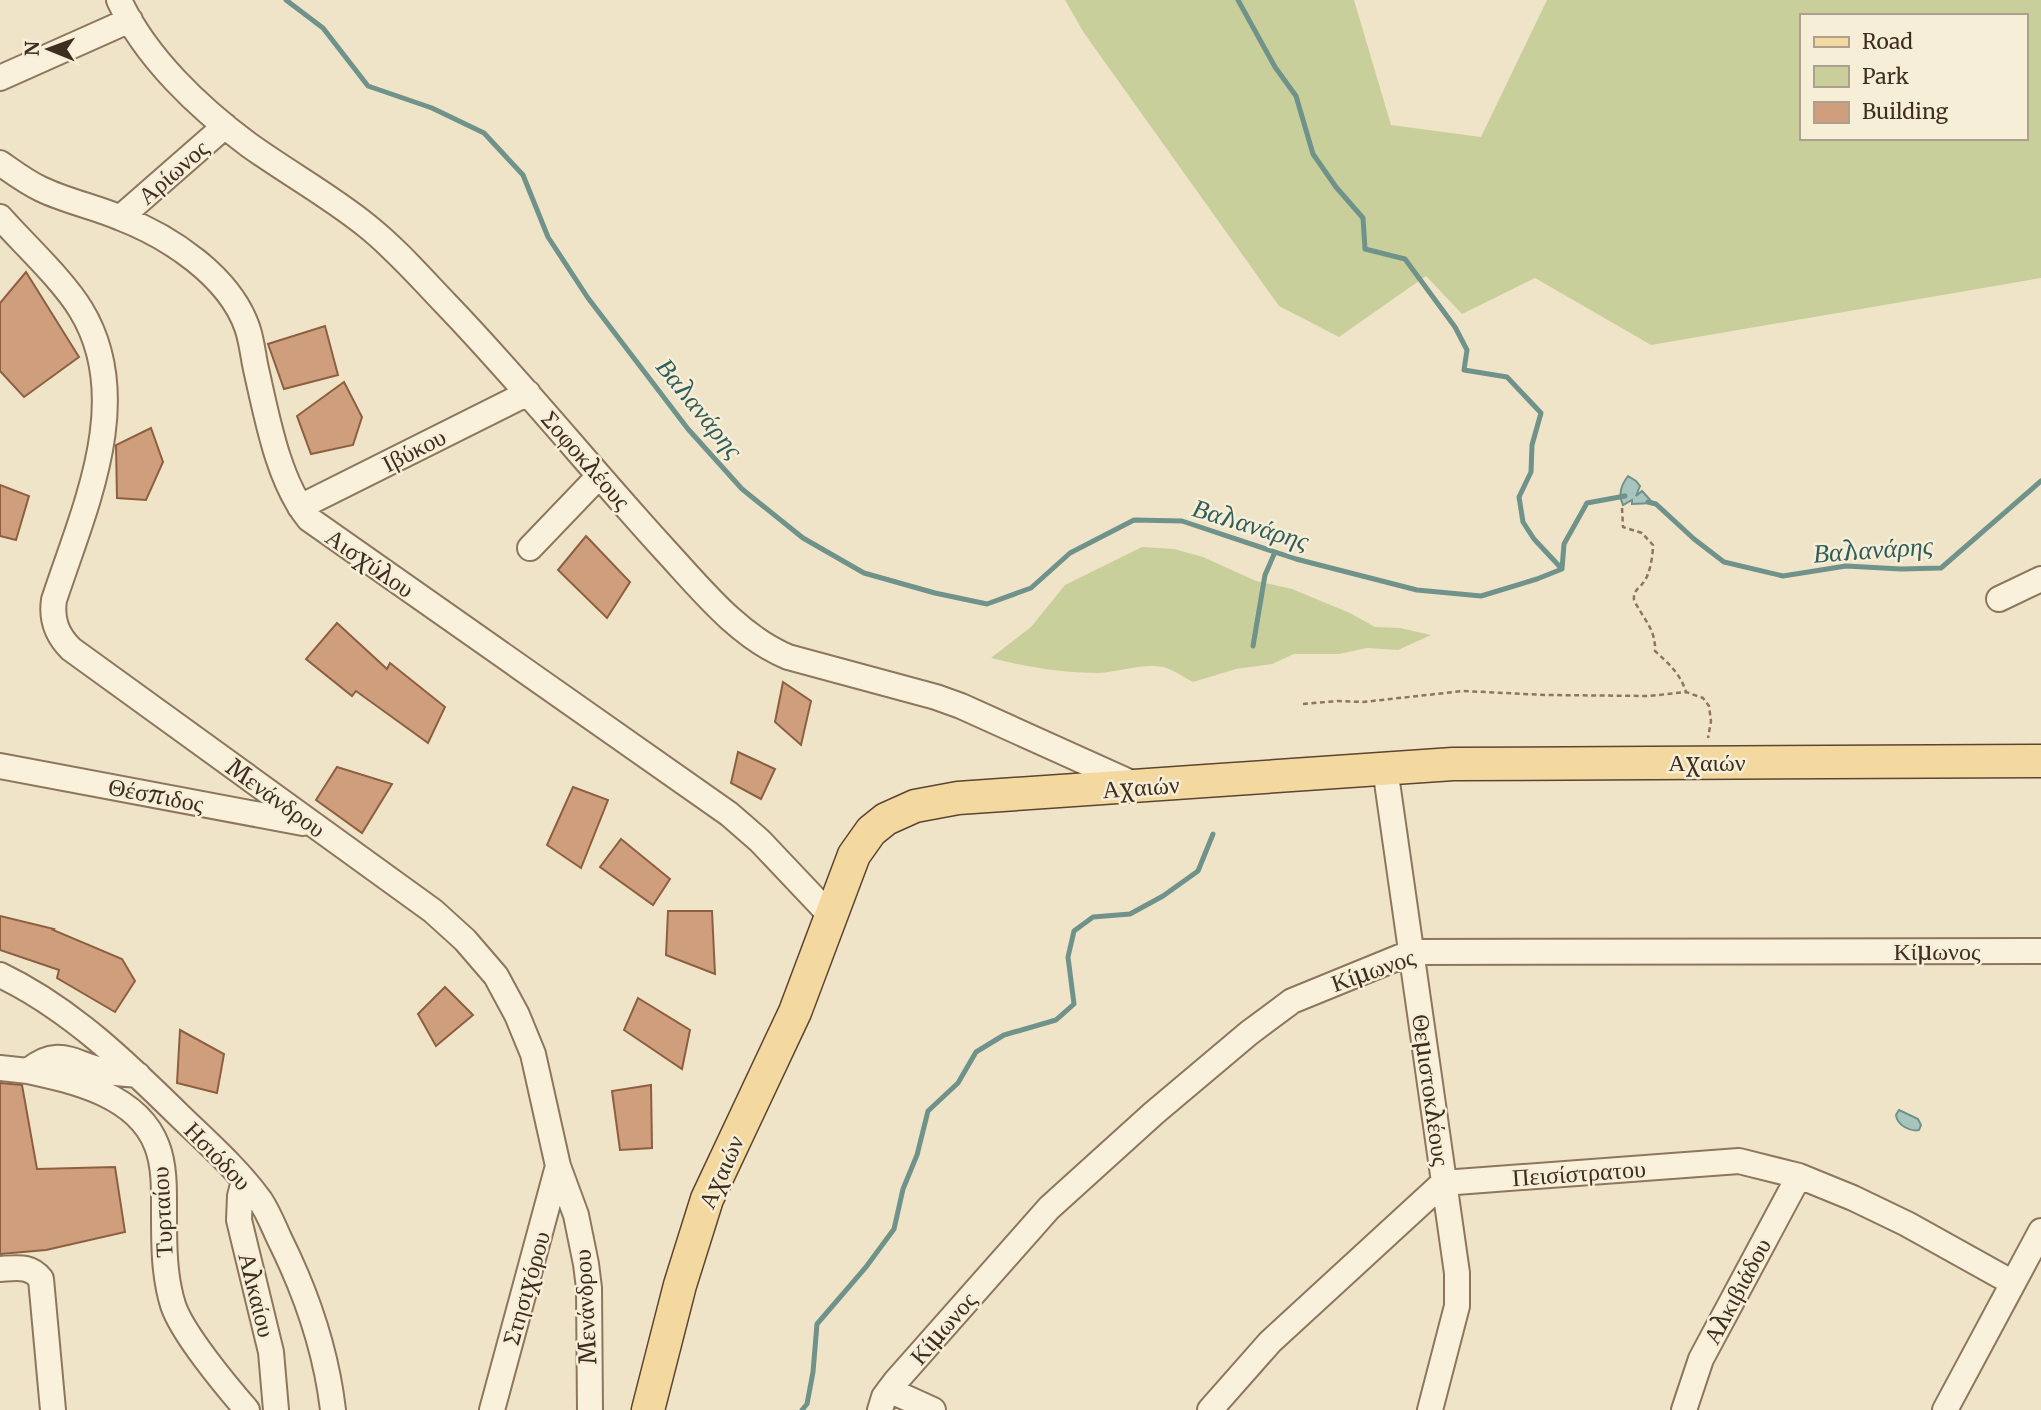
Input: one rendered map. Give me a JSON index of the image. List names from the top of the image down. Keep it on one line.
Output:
{"streets":{"main road":["Αχαιών"],"street":["Αρίωνος","Ιβύκου","Σοφοκλέους","Αισχύλου","Θέσπιδος","Μενάνδρου","Κίμωνος","Θεμιστοκλέους","Ησιόδου","Πεισίστρατου","Τυρταίου","Στησιχόρου","Αλκιβιάδου","Αλκαίου"]},"crossings":[["Αρίωνος","Σοφοκλέους"],["Αρίωνος","Αισχύλου"],["Ιβύκου","Σοφοκλέους"],["Ιβύκου","Αισχύλου"],["Σοφοκλέους","Αχαιών"],["Αισχύλου","Αχαιών"],["Αχαιών","Θεμιστοκλέους"],["Θέσπιδος","Μενάνδρου"],["Μενάνδρου","Στησιχόρου"],["Κίμωνος","Θεμιστοκλέους"],["Θεμιστοκλέους","Πεισίστρατου"],["Ησιόδου","Αλκαίου"],["Πεισίστρατου","Αλκιβιάδου"]],"water":["Βαλανάρης"],"legend":["Road","Park","Building"],"north":"left"}
